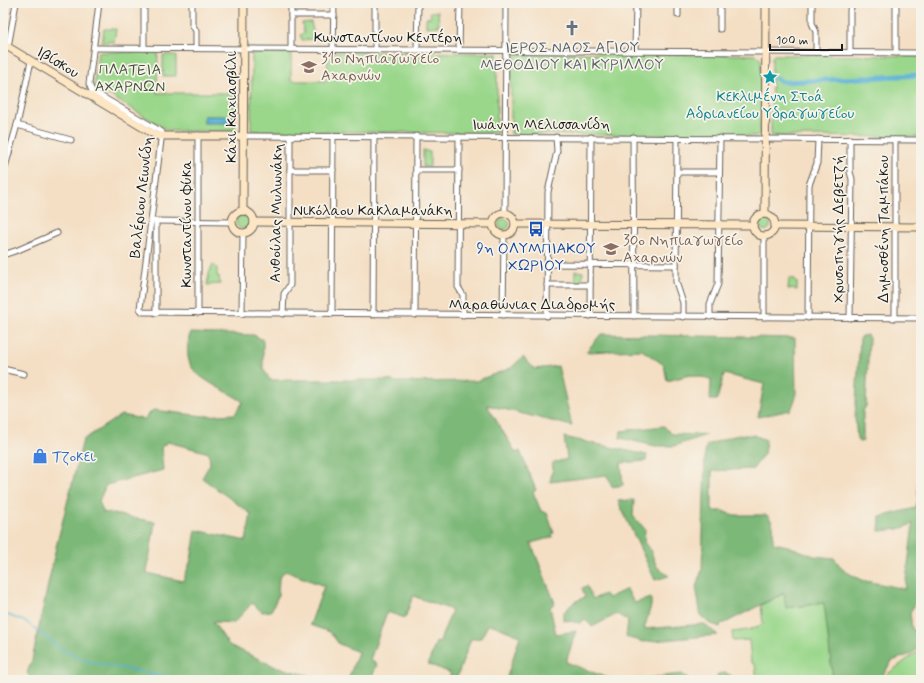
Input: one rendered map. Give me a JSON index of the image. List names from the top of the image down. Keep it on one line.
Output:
{"streets":{"street":["Κωνσταντίνου Κεντέρη","Ιβίσκου","Κάχι Καχιασβίλι","Ιωάννη Μελισσανίδη","Βαλέριου Λεωνίδη","Νικόλαου Κακλαμανάκη","Ανθούλας Μυλωνάκη","Κωνσταντίνου Φύκα","Χρυσοπηγής Δεβετζή","Δημοσθένη Ταμπάκου","Μαραθώνιας Διαδρομής"]},"crossings":[["Κωνσταντίνου Κεντέρη","Κάχι Καχιασβίλι"],["Κωνσταντίνου Κεντέρη","Βαλέριου Λεωνίδη"],["Ιβίσκου","Ιωάννη Μελισσανίδη"],["Ιβίσκου","Βαλέριου Λεωνίδη"],["Κάχι Καχιασβίλι","Ιωάννη Μελισσανίδη"],["Κάχι Καχιασβίλι","Νικόλαου Κακλαμανάκη"],["Ιωάννη Μελισσανίδη","Βαλέριου Λεωνίδη"],["Ιωάννη Μελισσανίδη","Ανθούλας Μυλωνάκη"],["Ιωάννη Μελισσανίδη","Κωνσταντίνου Φύκα"],["Ιωάννη Μελισσανίδη","Χρυσοπηγής Δεβετζή"],["Ιωάννη Μελισσανίδη","Δημοσθένη Ταμπάκου"],["Βαλέριου Λεωνίδη","Μαραθώνιας Διαδρομής"],["Νικόλαου Κακλαμανάκη","Ανθούλας Μυλωνάκη"],["Ανθούλας Μυλωνάκη","Μαραθώνιας Διαδρομής"],["Κωνσταντίνου Φύκα","Μαραθώνιας Διαδρομής"],["Χρυσοπηγής Δεβετζή","Μαραθώνιας Διαδρομής"],["Δημοσθένη Ταμπάκου","Μαραθώνιας Διαδρομής"]],"parks":["ΠΛΑΤΕΙΑ ΑΧΑΡΝΩΝ"],"places":{"church":["ΙΕΡΟΣ ΝΑΟΣ ΑΓΙΟΥ ΜΕΘΟΔΙΟΥ ΚΑΙ ΚΥΡΙΛΛΟΥ"],"school or university":["31ο Νηπιαγωγείο Αχαρνών","30ο Νηπιαγωγείο Αχαρνών"],"place":["Κεκλιμένη Στοά Αδριανείου Υδραγωγείου"],"bus stop":["9η ΟΛΥΜΠΙΑΚΟΥ ΧΩΡΙΟΥ"],"shop":["Τζοκει"]},"scale_bar":"100 m"}
